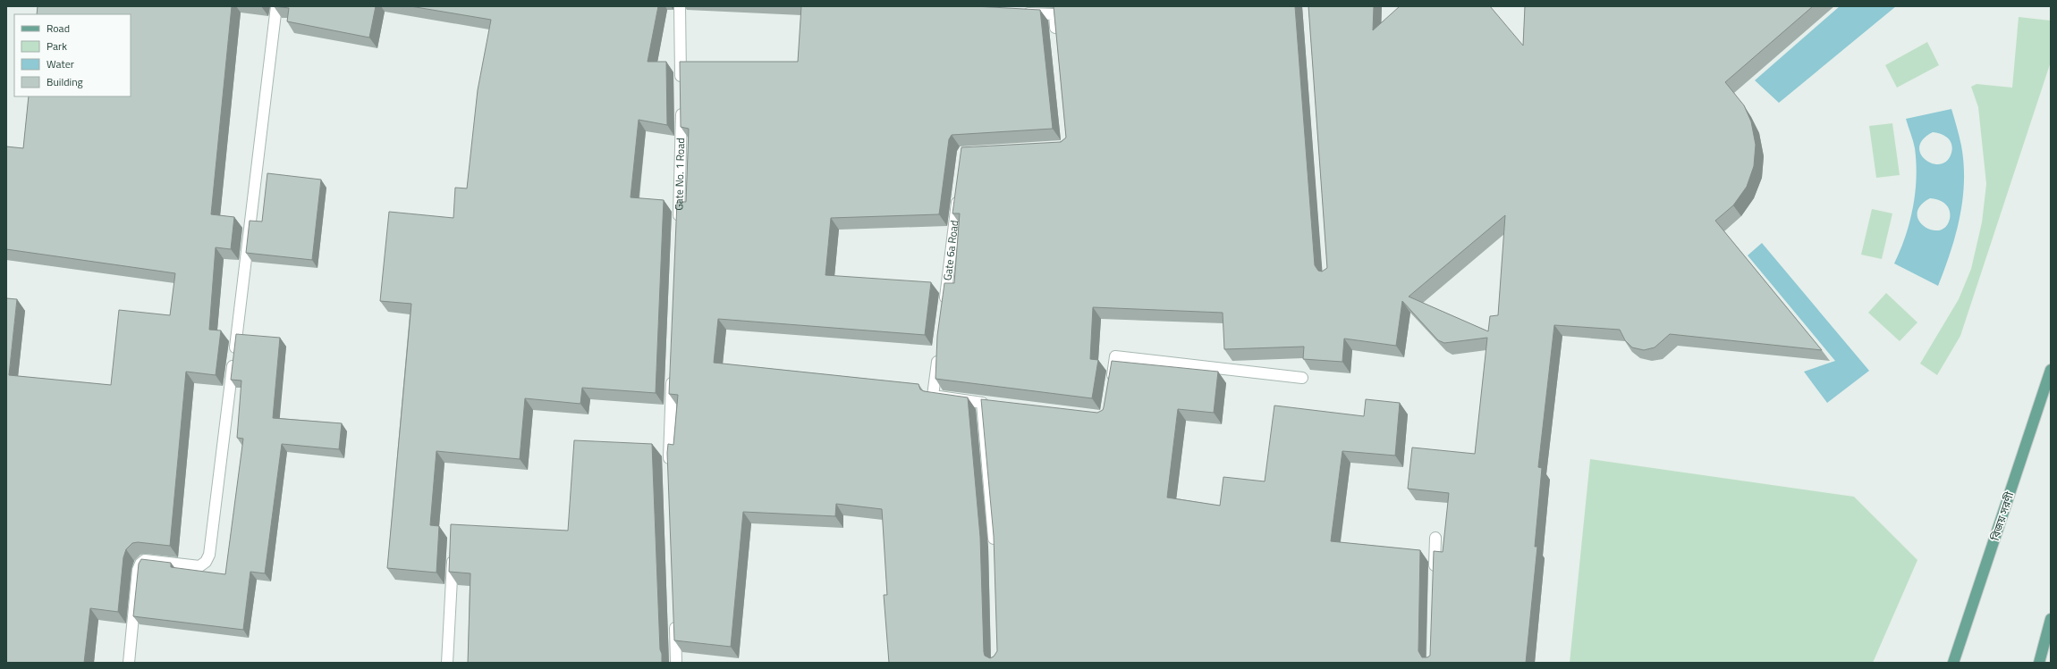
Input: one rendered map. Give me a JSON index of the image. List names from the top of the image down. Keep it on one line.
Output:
{"streets":{"main road":["বিজয় সরণী"],"street":["Gate No. 1 Road","Gate 6a Road"]},"legend":["Road","Park","Water","Building"]}
